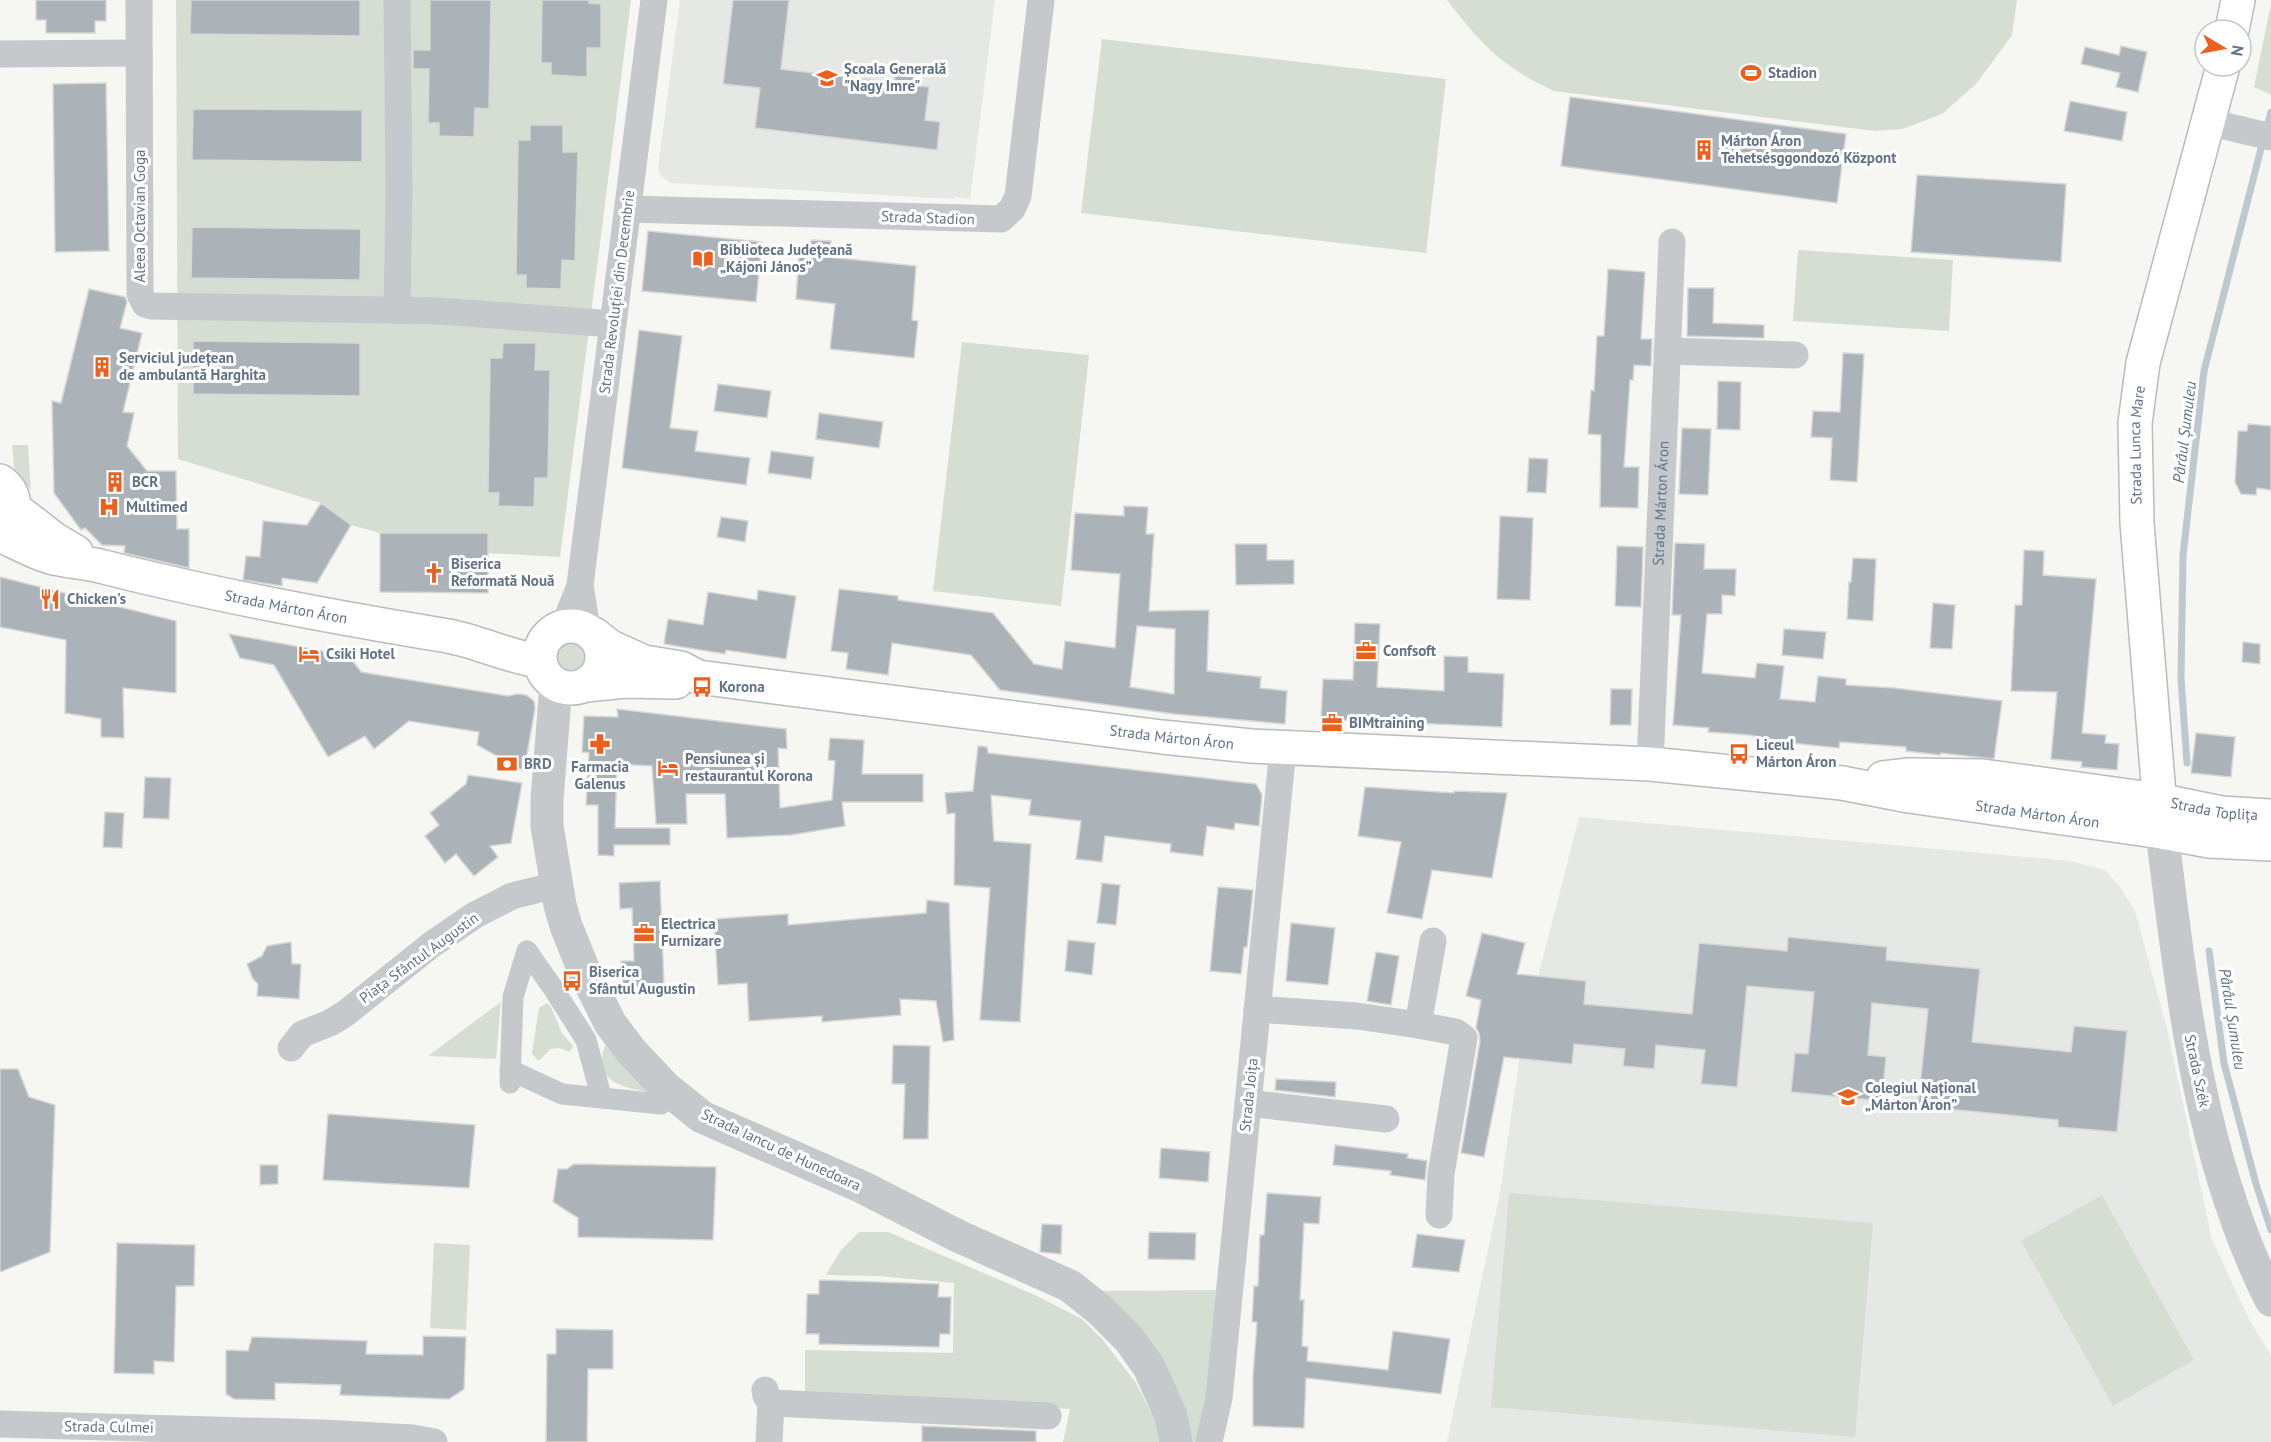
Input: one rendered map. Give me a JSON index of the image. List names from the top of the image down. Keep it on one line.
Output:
{"streets":{"main road":["Strada Lunca Mare","Strada Márton Áron","Strada Toplița"],"street":["Aleea Octavian Goga","Strada Stadion","Strada Revoluției din Decembrie","Piața Sfântul Augustin","Strada Szék","Strada Joița","Strada Iancu de Hunedoara","Strada Culmei"]},"crossings":[["Aleea Octavian Goga","Strada Revoluției din Decembrie"],["Strada Stadion","Strada Revoluției din Decembrie"],["Strada Revoluției din Decembrie","Strada Márton Áron"],["Strada Revoluției din Decembrie","Strada Iancu de Hunedoara"],["Strada Lunca Mare","Strada Márton Áron"],["Strada Lunca Mare","Strada Toplița"],["Strada Lunca Mare","Strada Szék"],["Strada Márton Áron","Strada Toplița"],["Strada Márton Áron","Strada Szék"],["Strada Márton Áron","Strada Joița"],["Strada Márton Áron","Strada Iancu de Hunedoara"],["Strada Toplița","Strada Szék"],["Piața Sfântul Augustin","Strada Iancu de Hunedoara"]],"water":["Pârâul Șumuleu"],"places":{"sports":["Stadion"],"school or university":["Școala Generală \"Nagy Imre\"","Colegiul Național „Márton Áron”"],"building":["Márton Áron Tehetsésggondozó Központ","Serviciul județean de ambulantă Harghita","BCR"],"library":["Biblioteca Județeană „Kájoni János”"],"hospital":["Multimed"],"church":["Biserica Reformată Nouă"],"restaurant":["Chicken's"],"office":["Confsoft","BIMtraining","Electrica Furnizare"],"hotel":["Csiki Hotel","Pensiunea și restaurantul Korona"],"bus stop":["Korona","Liceul Márton Áron","Biserica Sfântul Augustin"],"pharmacy":["Farmacia Galenus"],"bank":["BRD"]},"north":"right"}
